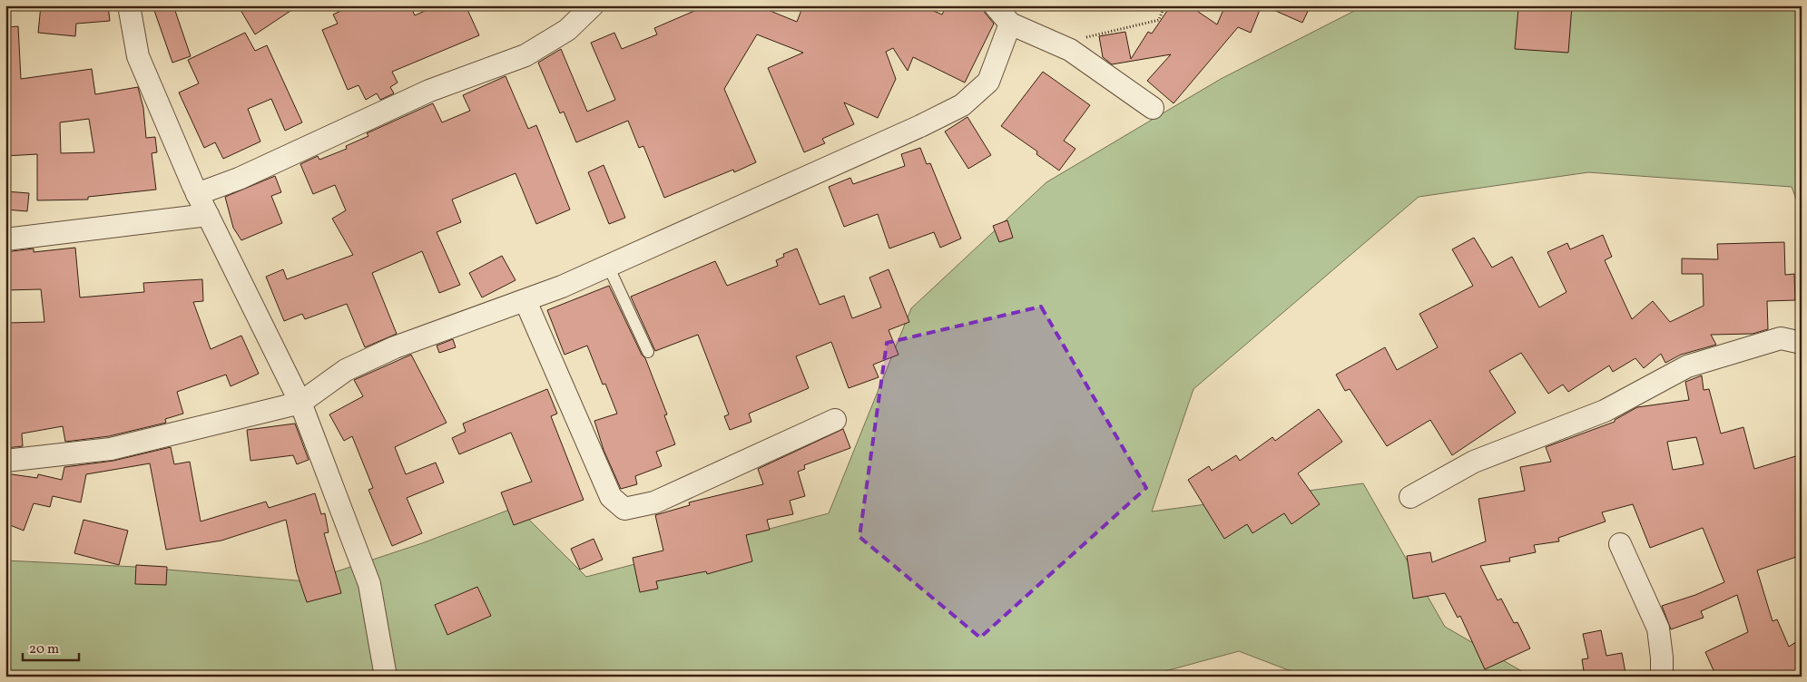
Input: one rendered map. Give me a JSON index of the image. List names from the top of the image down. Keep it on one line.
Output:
{"scale_bar":"20 m"}
